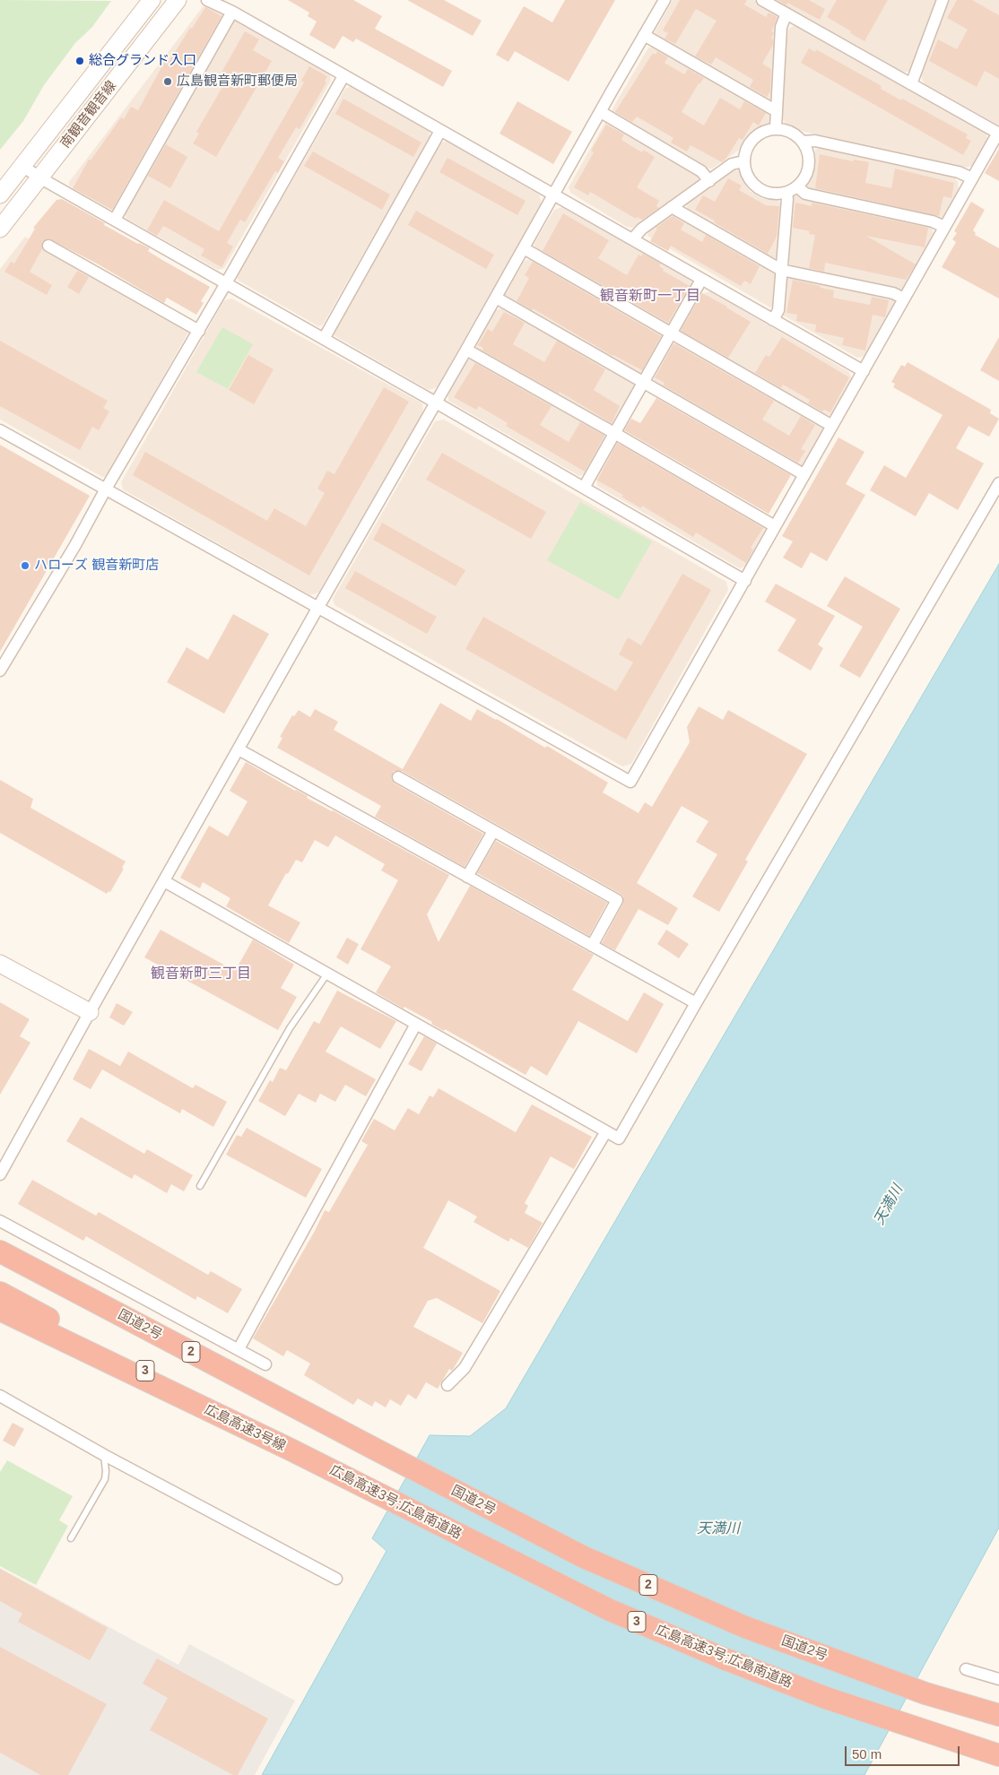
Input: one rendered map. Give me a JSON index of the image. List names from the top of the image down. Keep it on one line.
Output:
{"streets":{"highway":["国道2号","2","3","広島高速3号線","広島高速3号;広島南道路"],"main road":["南観音観音線"]},"crossings":[["広島高速3号線","広島高速3号;広島南道路"]],"districts":["観音新町一丁目","観音新町三丁目"],"water":["天満川"],"places":["総合グランド入口","広島観音新町郵便局","ハローズ 観音新町店"],"scale_bar":"50 m"}
